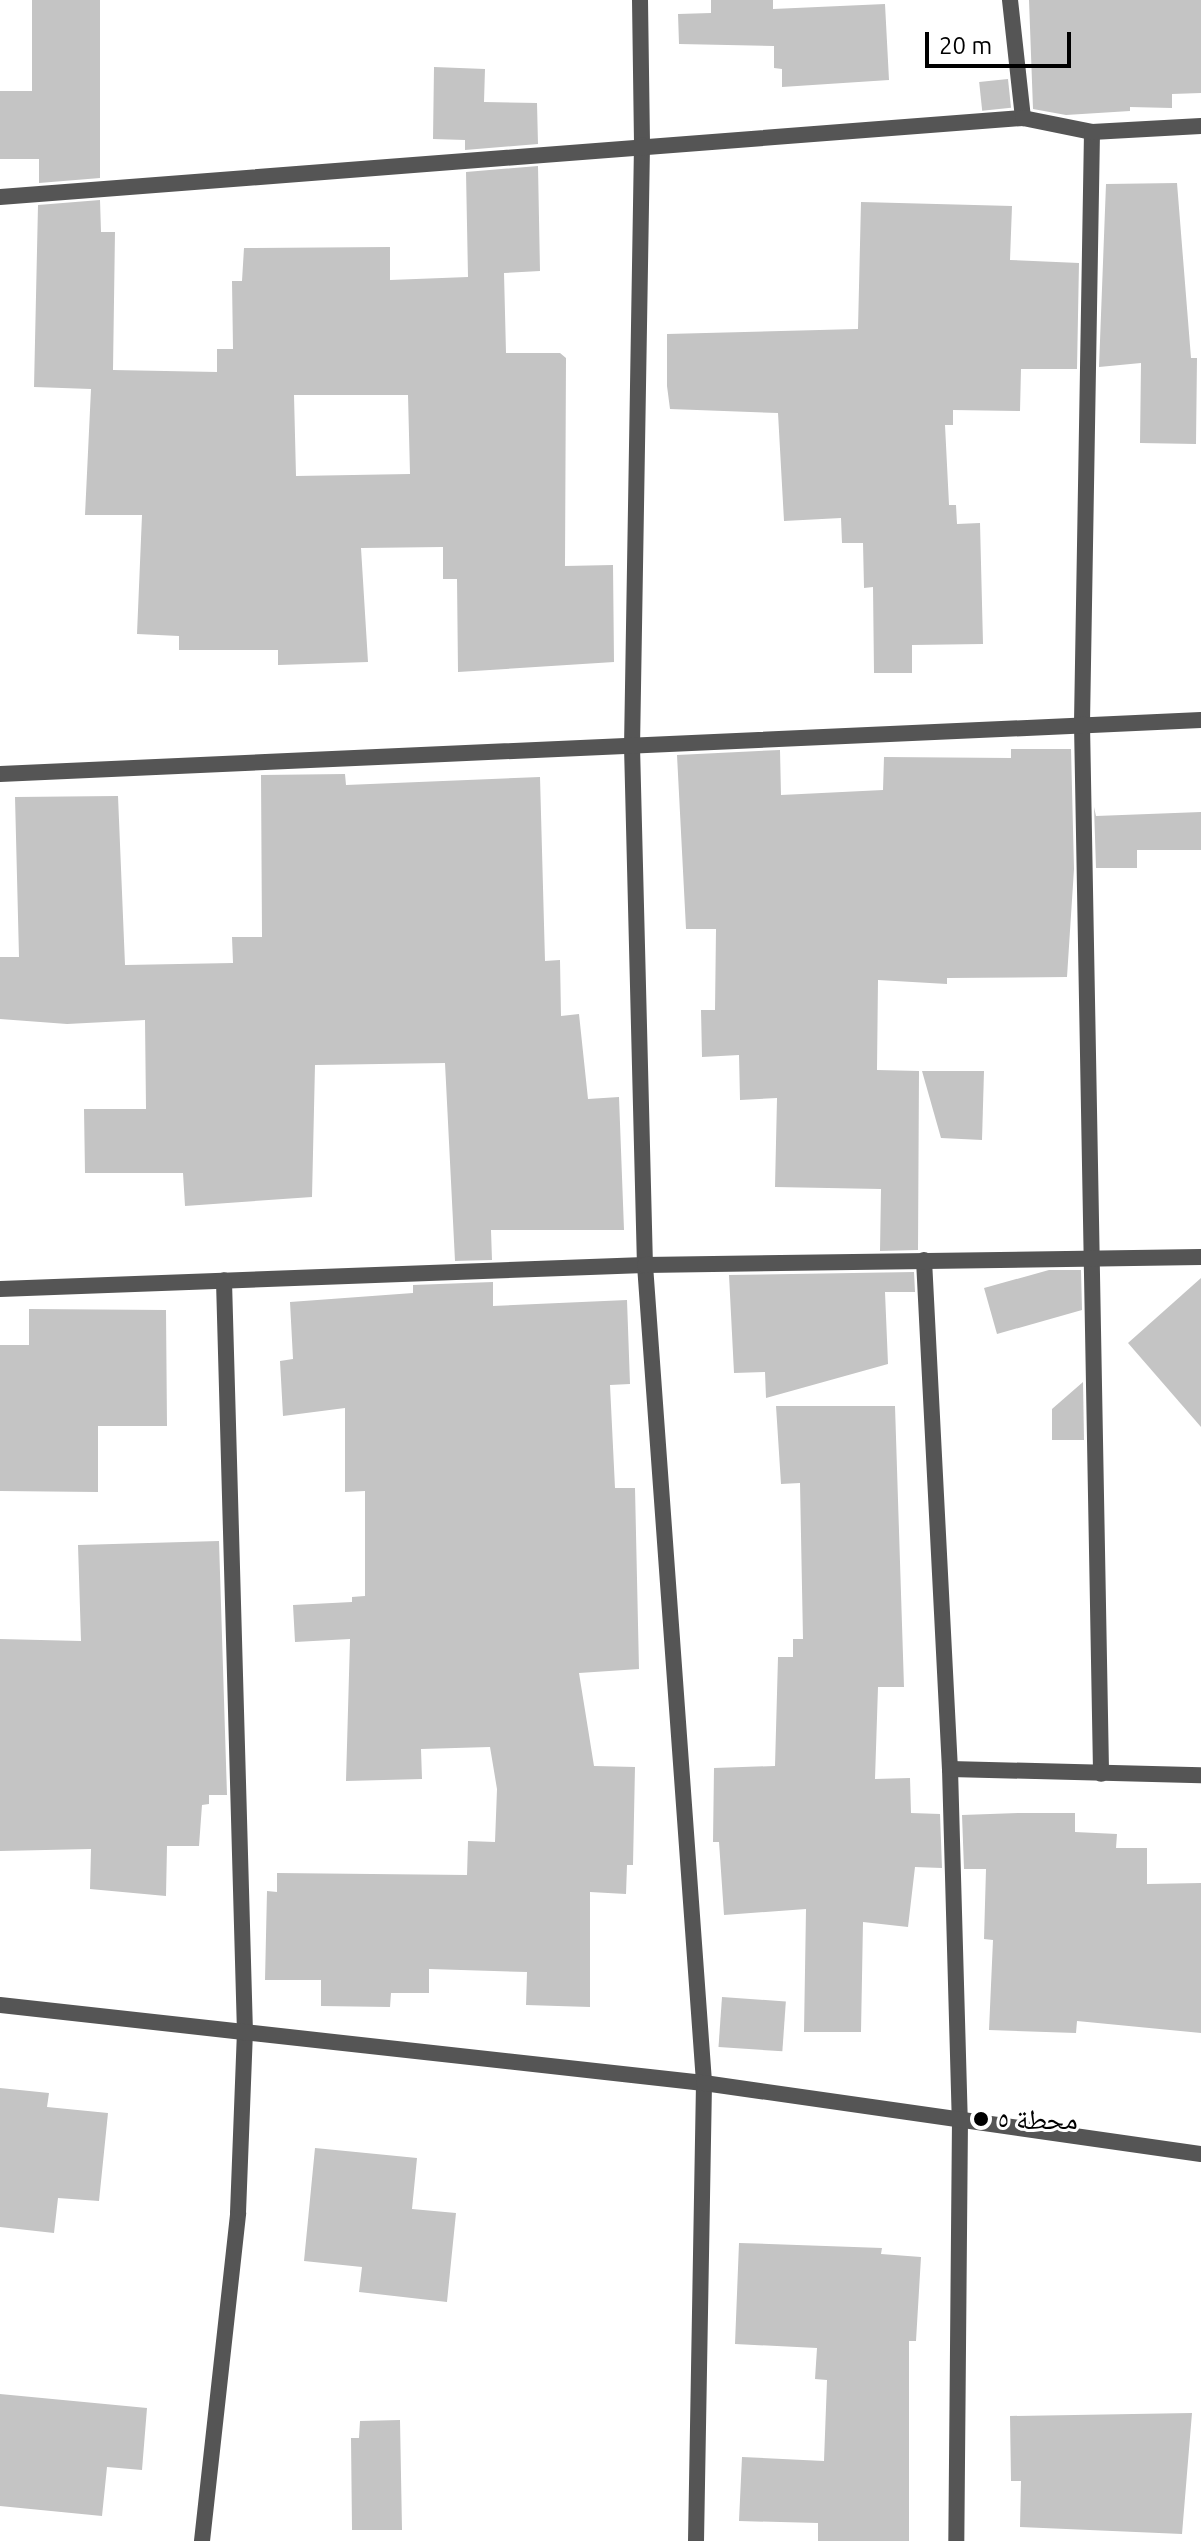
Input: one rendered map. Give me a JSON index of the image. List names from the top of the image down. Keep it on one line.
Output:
{"places":["محطة ٥"],"scale_bar":"20 m"}
